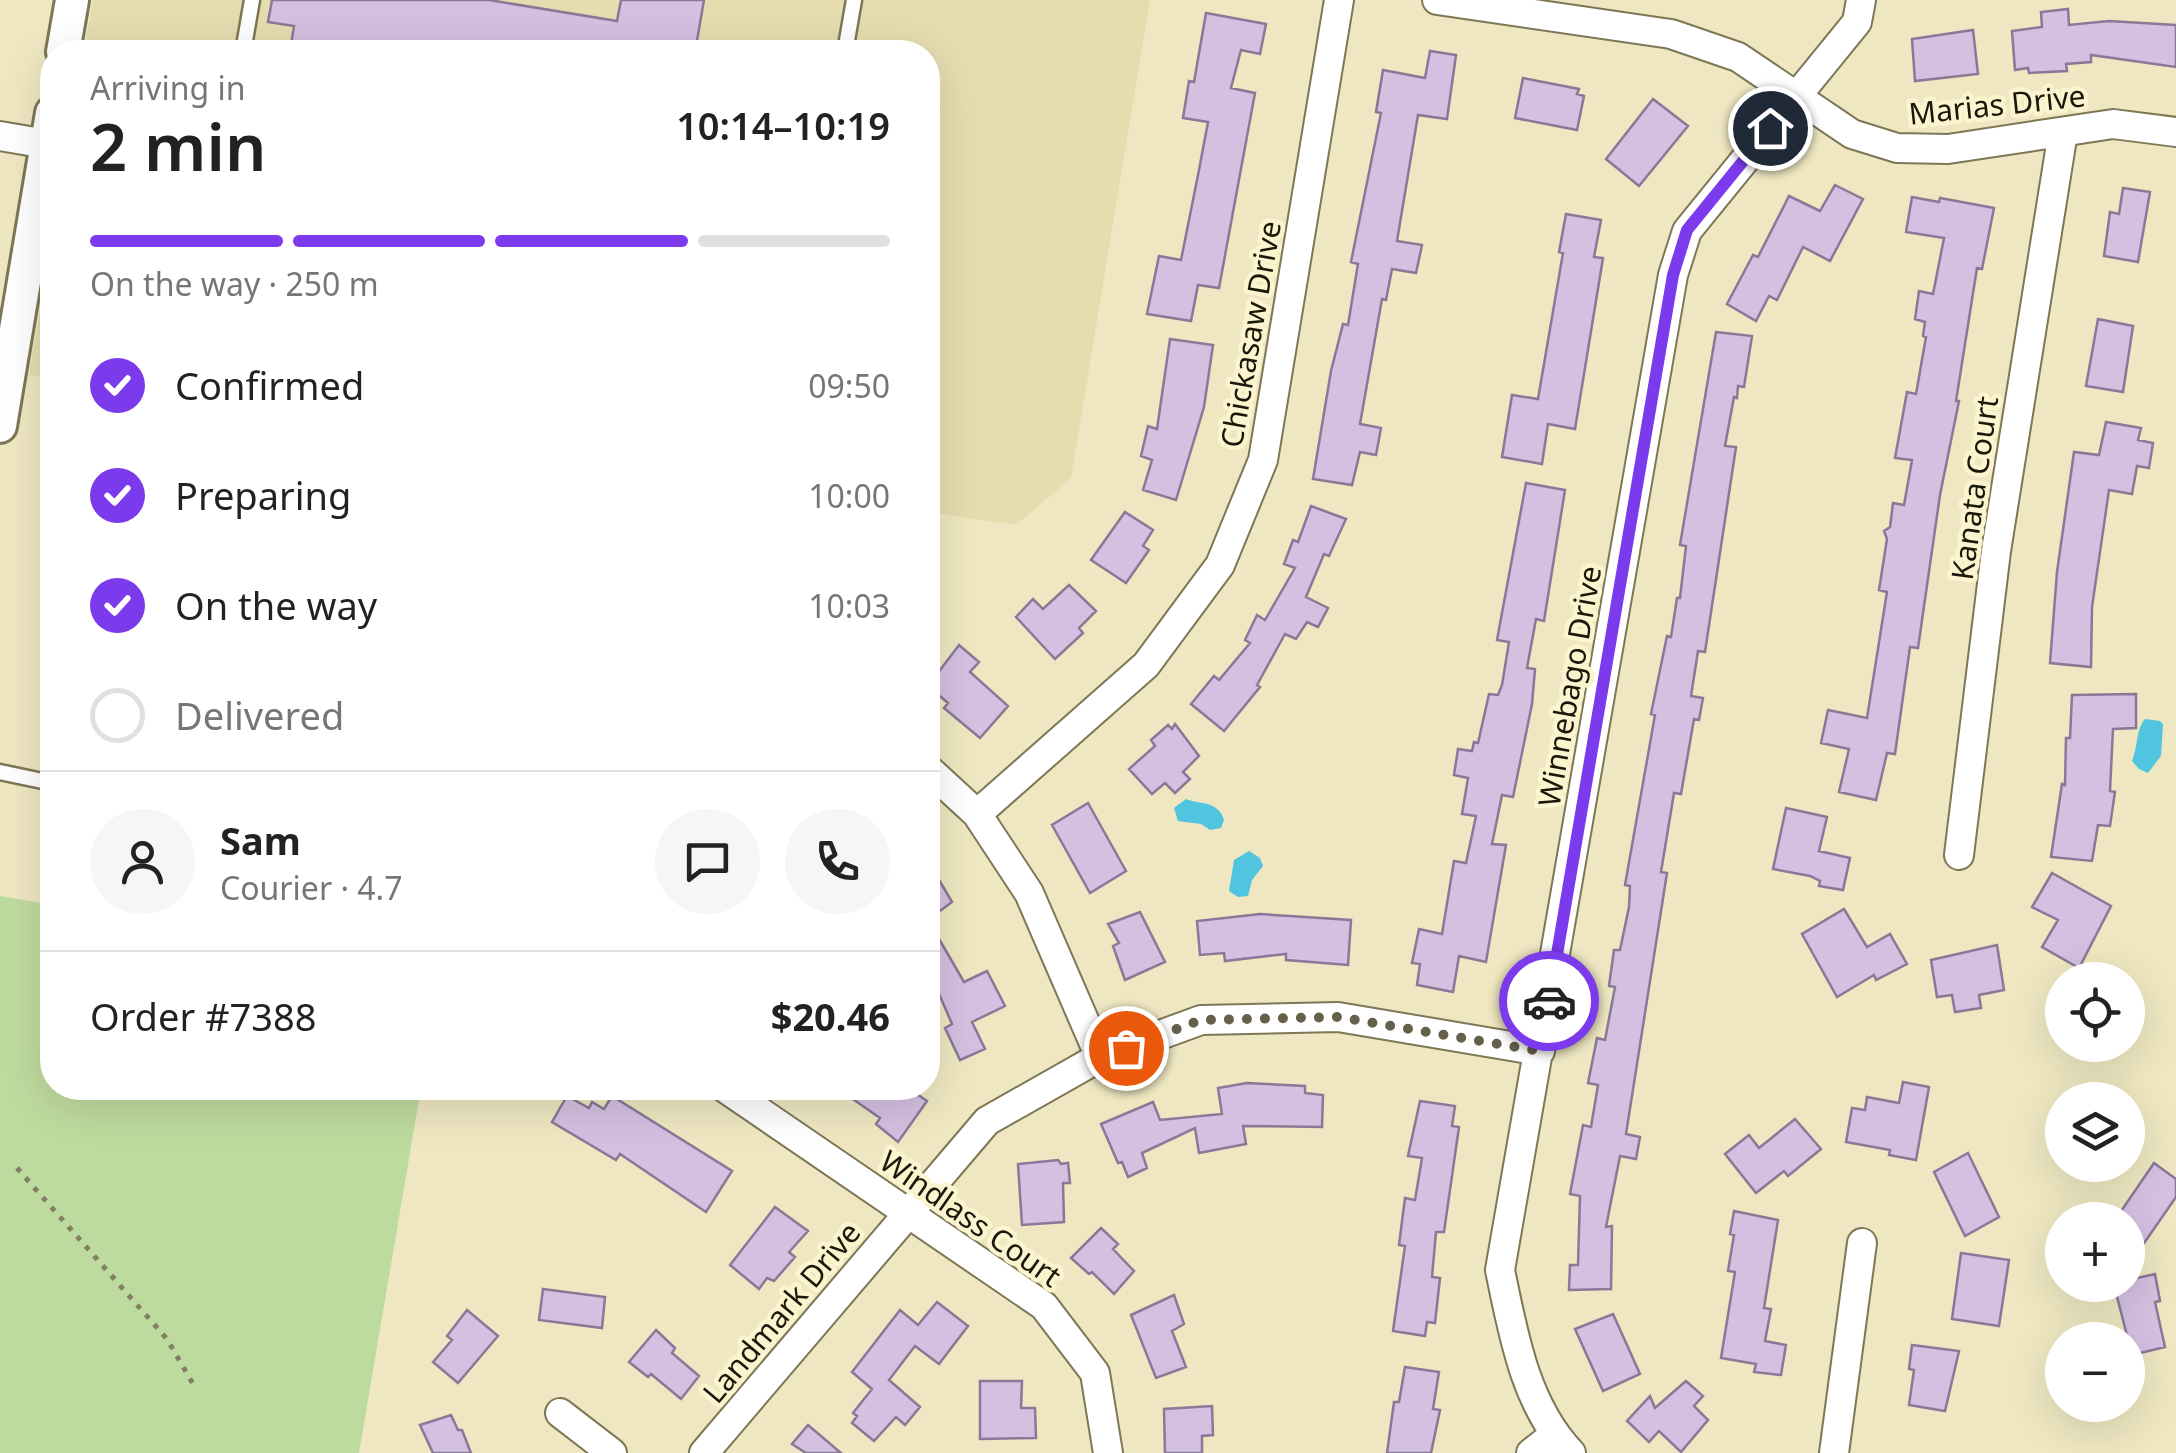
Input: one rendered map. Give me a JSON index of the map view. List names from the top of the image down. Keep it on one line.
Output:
{"streets":{"street":["Marias Drive","Chickasaw Drive","Kanata Court","Winnebago Drive","Windlass Court","Landmark Drive"]},"crossings":[["Marias Drive","Kanata Court"],["Marias Drive","Winnebago Drive"],["Winnebago Drive","Landmark Drive"],["Windlass Court","Landmark Drive"]],"page":{"heading":["2 min","Arriving in","10:14–10:19"],"panel":["Sam","Courier · 4.7","Order #7388","$20.46"],"bar":"On the way · 250 m","list":[["Confirmed","09:50"],["Preparing","10:00"],["On the way","10:03"],"Delivered"],"map_buttons":["+","−"]}}
